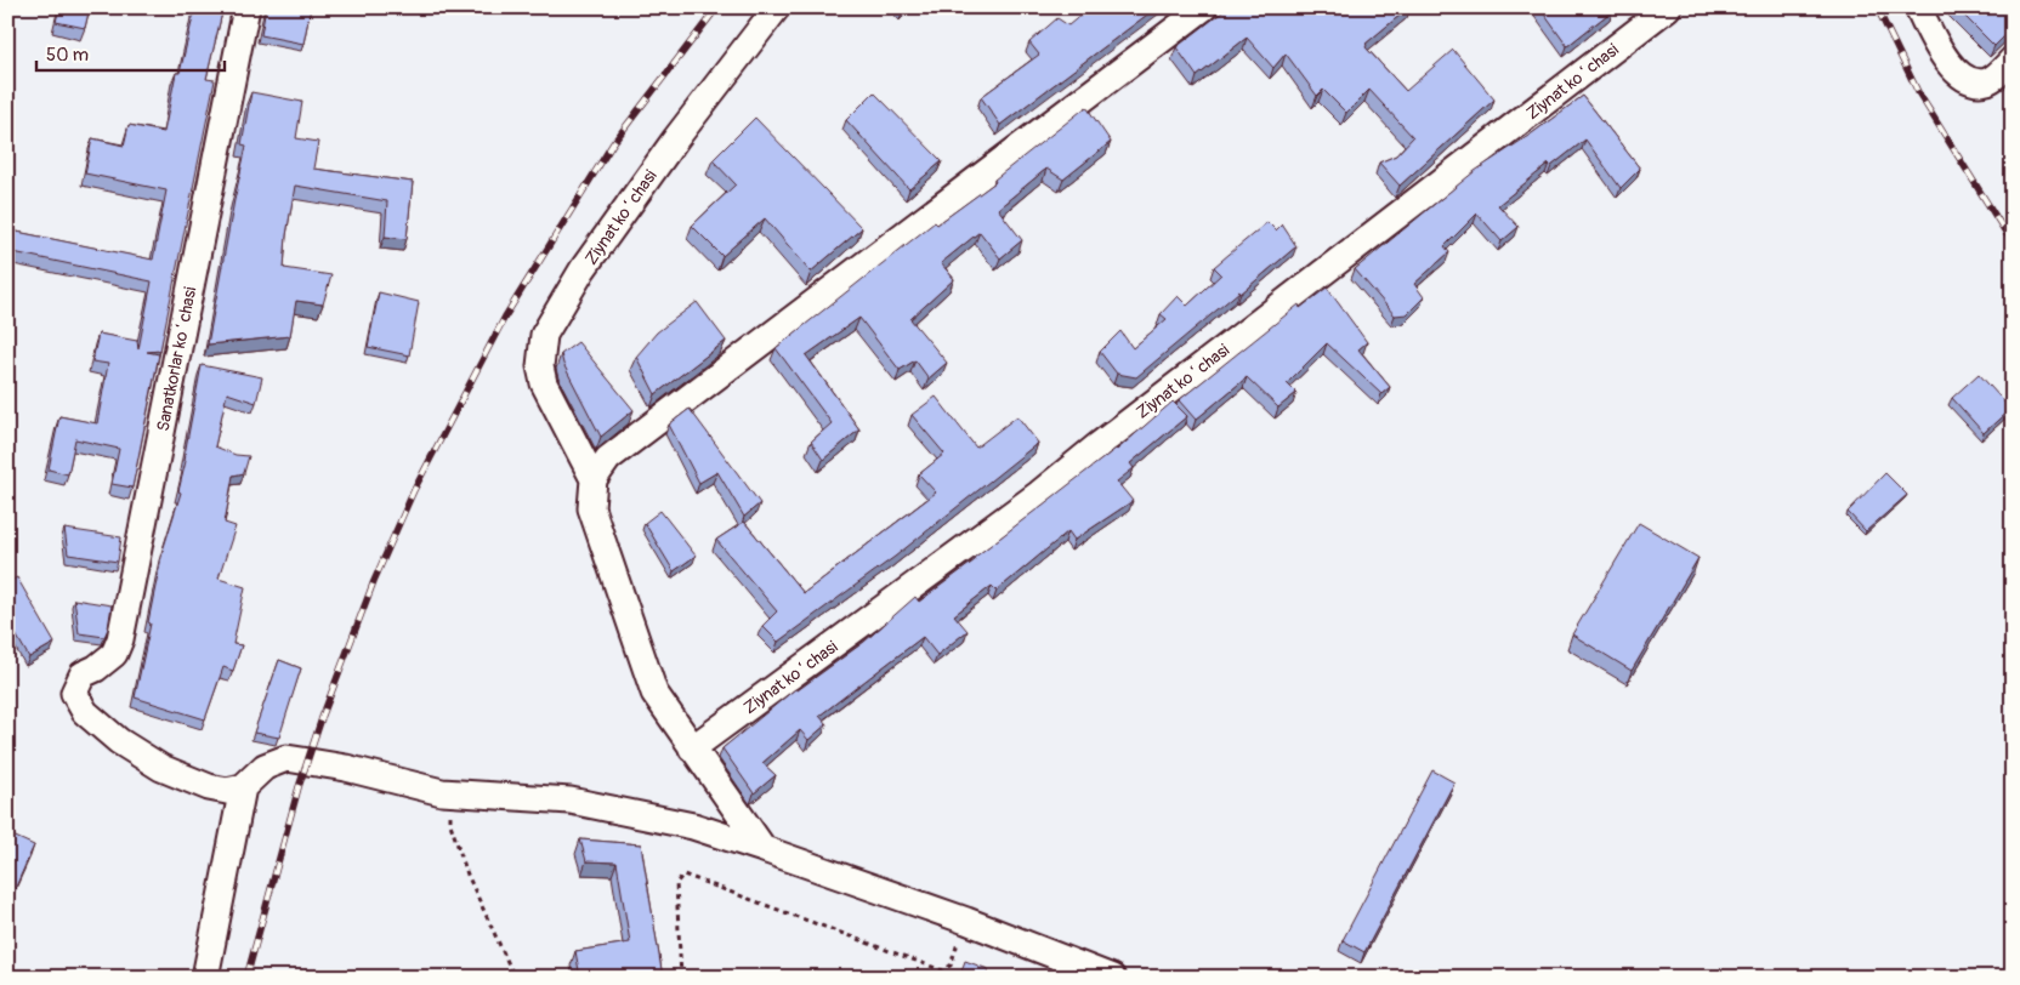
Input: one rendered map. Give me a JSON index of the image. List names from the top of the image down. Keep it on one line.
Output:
{"streets":{"street":["Ziynat koʻchasi","Sanatkorlar koʻchasi"]},"scale_bar":"50 m"}
